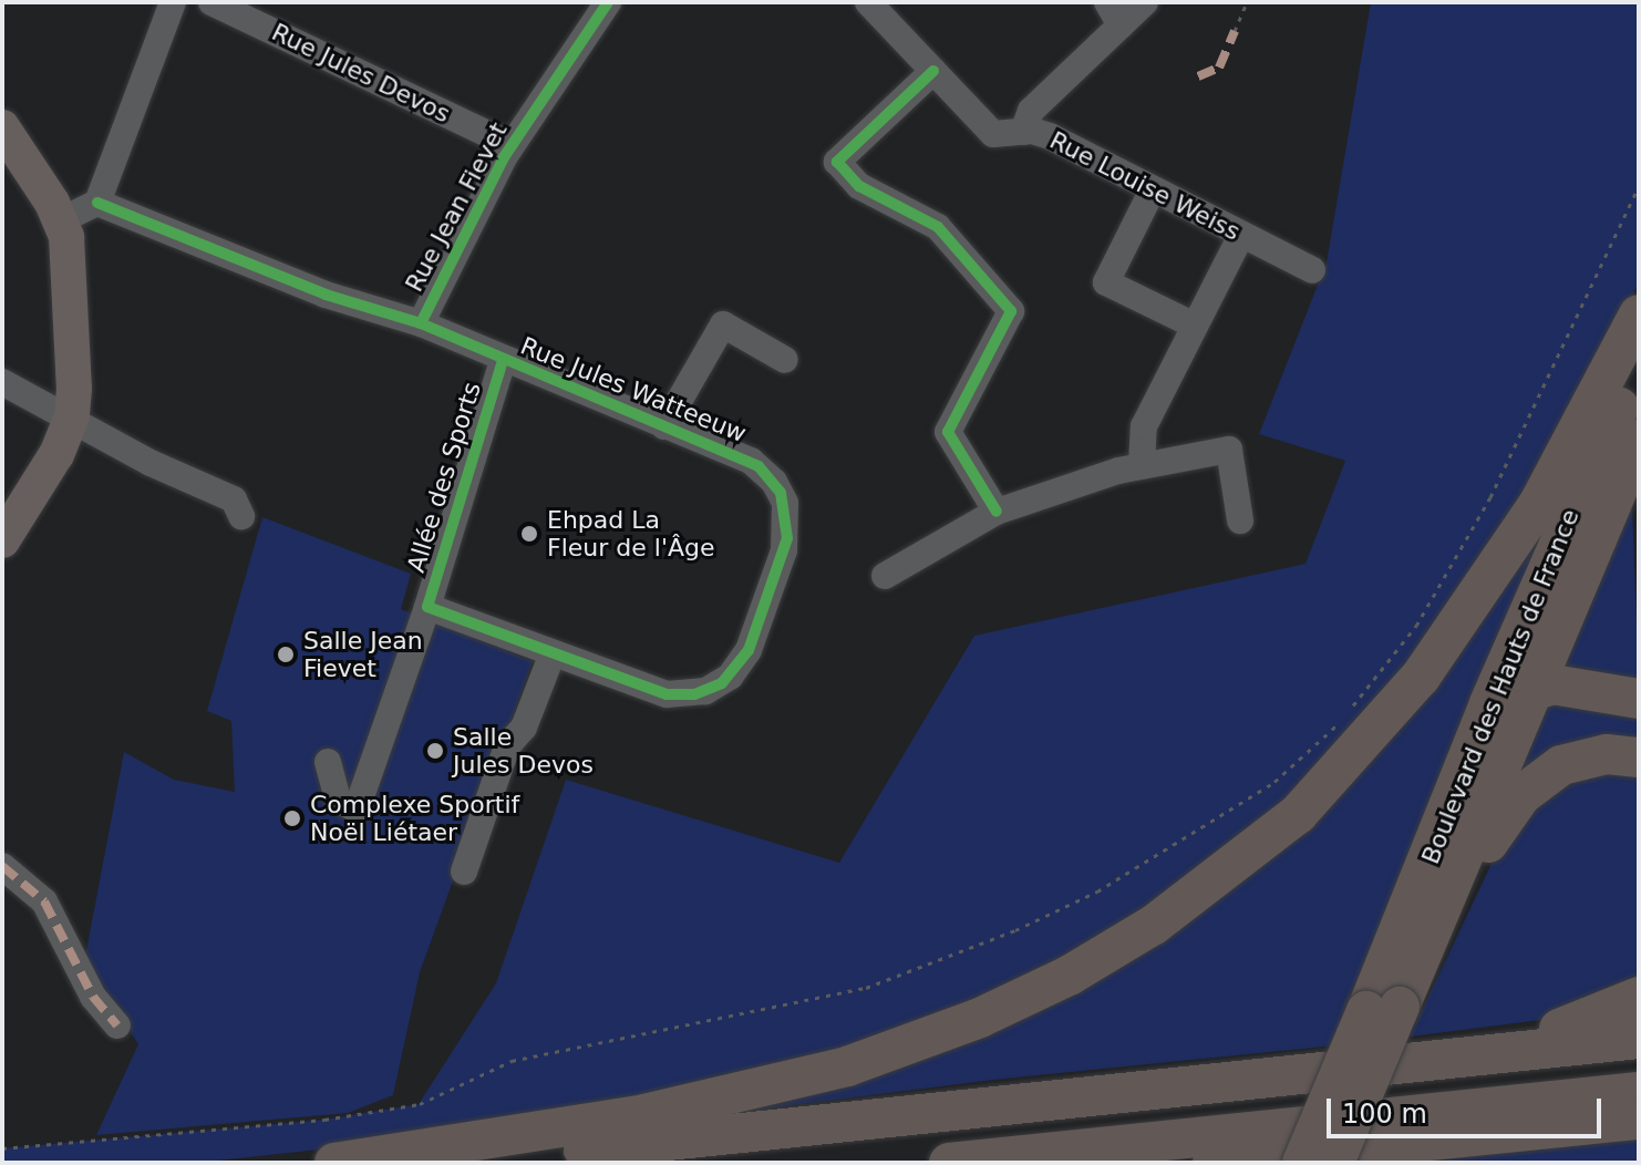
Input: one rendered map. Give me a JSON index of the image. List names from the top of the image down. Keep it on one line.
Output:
{"streets":{"highway":["Boulevard des Hauts de France"],"street":["Rue Jules Devos","Rue Louise Weiss","Rue Jean Fievet","Rue Jules Watteeuw","Allée des Sports"]},"crossings":[["Rue Jules Devos","Rue Jean Fievet"],["Rue Jean Fievet","Rue Jules Watteeuw"],["Rue Jules Watteeuw","Allée des Sports"]],"places":["Ehpad La Fleur de l'Âge","Salle Jean Fievet","Salle Jules Devos","Complexe Sportif Noël Liétaer"],"scale_bar":"100 m"}
